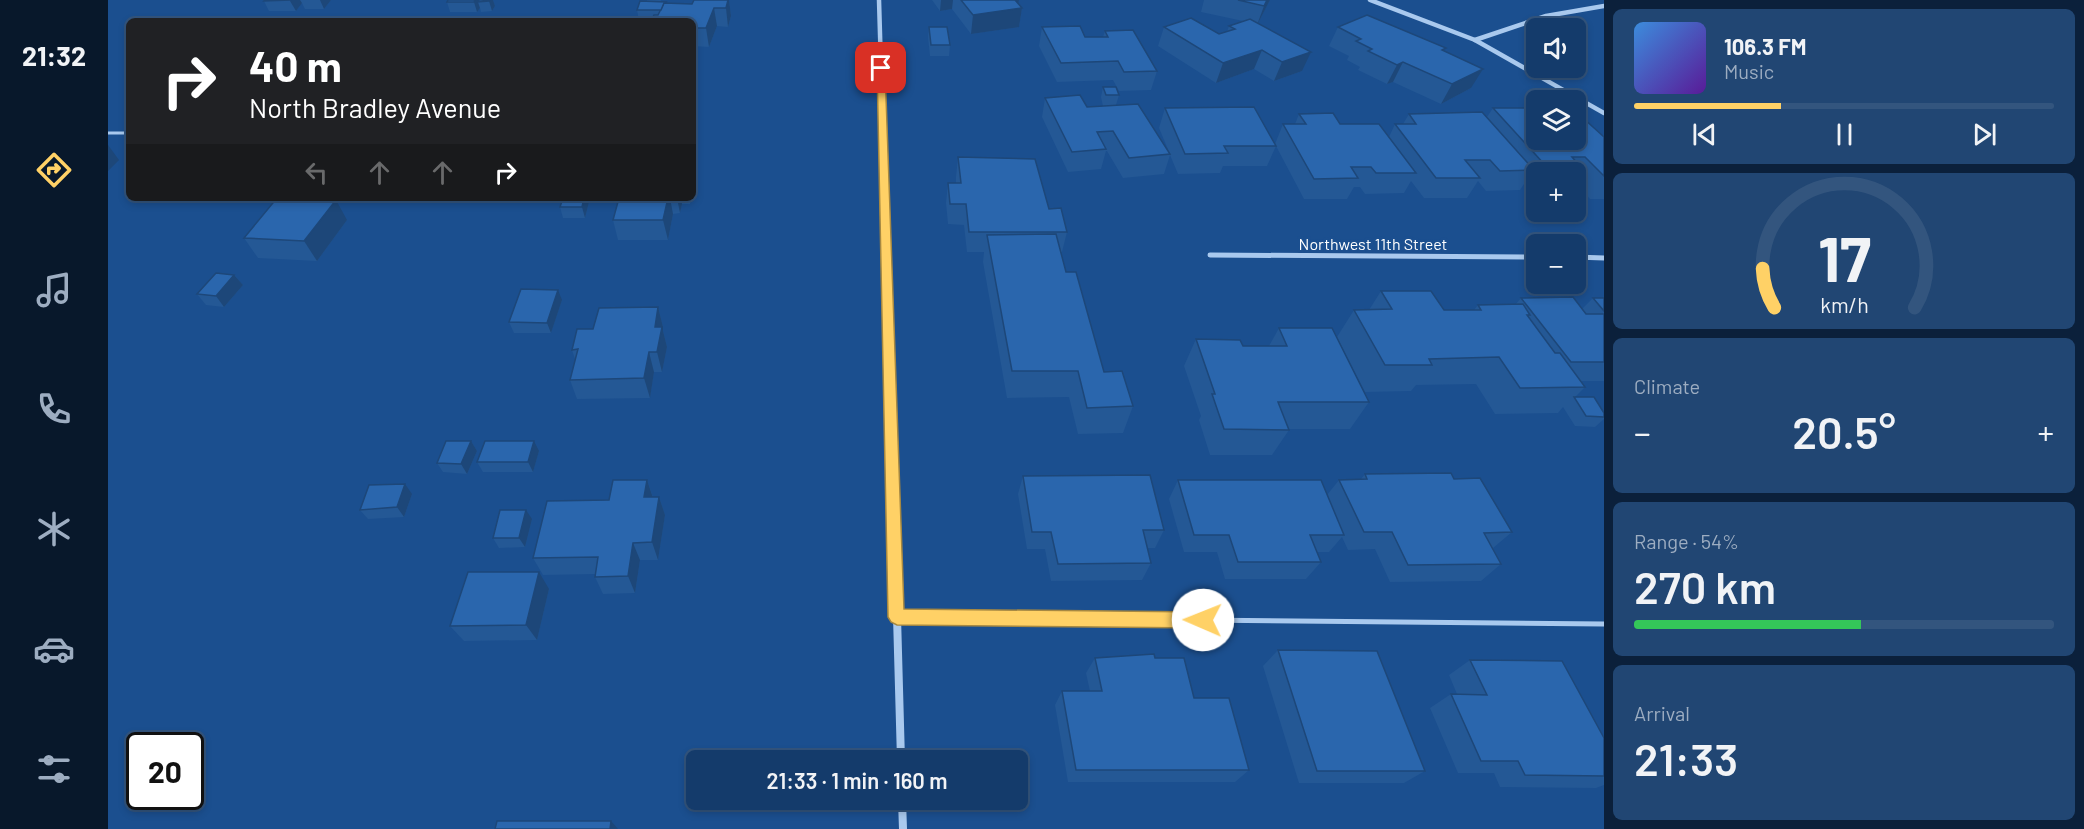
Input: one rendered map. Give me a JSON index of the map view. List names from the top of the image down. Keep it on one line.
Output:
{"streets":{"street":["Northwest 11th Street"]},"page":{"tabs":"21:32","map_buttons":["+","−"],"turn":["40 m","North Bradley Avenue"],"song":["106.3 FM","Music"],"tile":["Climate",["Range · 54%","270 km"],["Arrival","21:33"]],"heat":["−","20.5°","+"],"limit":"20","trip":"21:33 · 1 min · 160 m","gauge":["17","km/h"]}}
